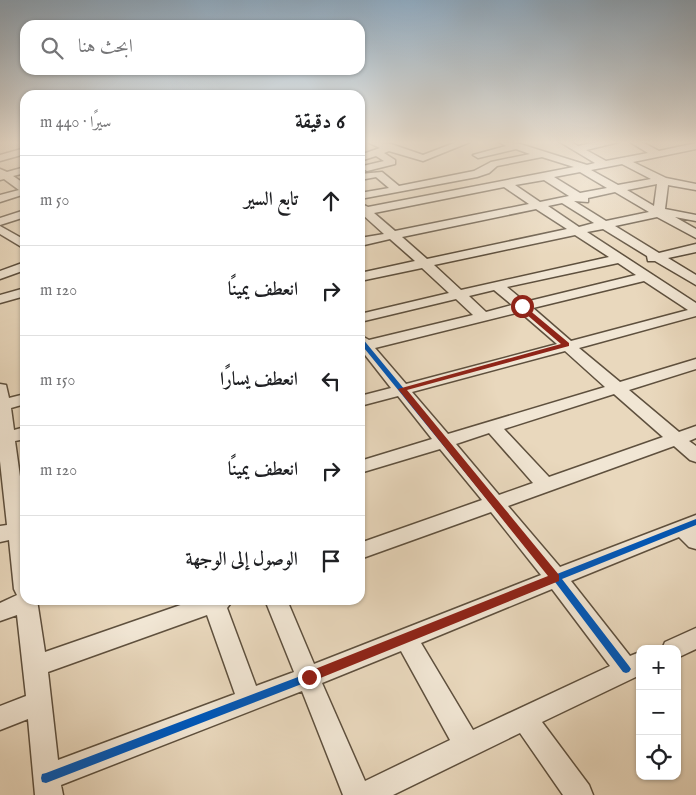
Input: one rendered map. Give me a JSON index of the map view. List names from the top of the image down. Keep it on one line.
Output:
{"page":{"search":"ابحث هنا","heading":["6 دقيقة","سيرًا · 440 m"],"list":[["تابع السير","50 m"],["انعطف يمينًا","120 m"],["انعطف يسارًا","150 m"],["انعطف يمينًا","120 m"],"الوصول إلى الوجهة"],"map_buttons":["+","−"]}}
